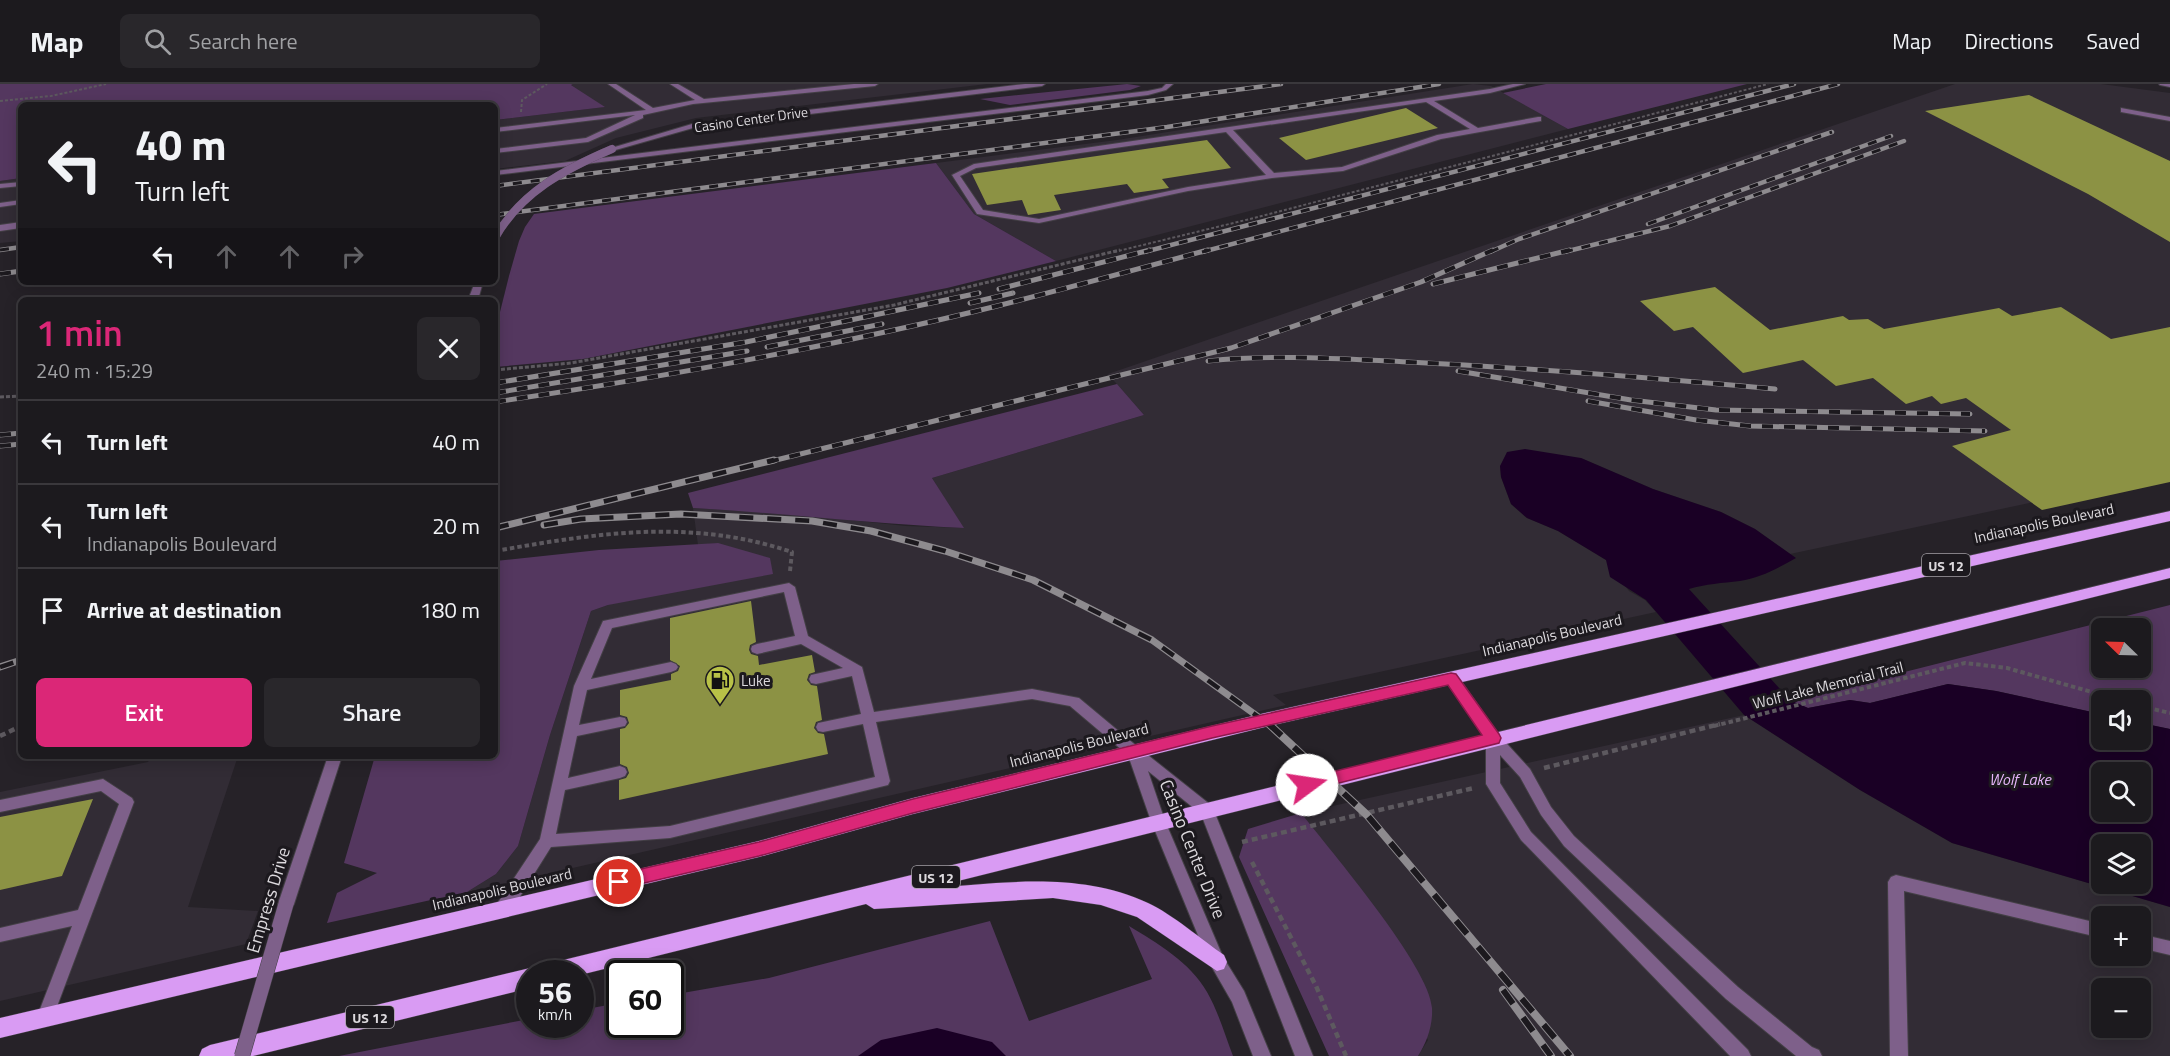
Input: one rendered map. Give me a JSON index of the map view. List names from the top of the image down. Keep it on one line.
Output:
{"streets":{"main road":["Indianapolis Boulevard","US 12"],"street":["Casino Center Drive","Empress Drive"],"path":["Wolf Lake Memorial Trail"]},"crossings":[["Casino Center Drive","Indianapolis Boulevard"],["Casino Center Drive","US 12"]],"water":["Wolf Lake"],"places":{"fuel station":["Luke"]},"north":"top left","page":{"header":"Map","search":"Search here","nav":["Map","Directions","Saved"],"turn":["40 m","Turn left"],"heading":["1 min","240 m · 15:29"],"list":[{"name":"Turn left","value":"40 m"},{"name":"Turn left","note":"Indianapolis Boulevard","value":"20 m"},{"name":"Arrive at destination","value":"180 m"}],"map_buttons":["+","−"],"buttons":["Exit","Share"],"speed":"56 km/h","limit":"60"}}
